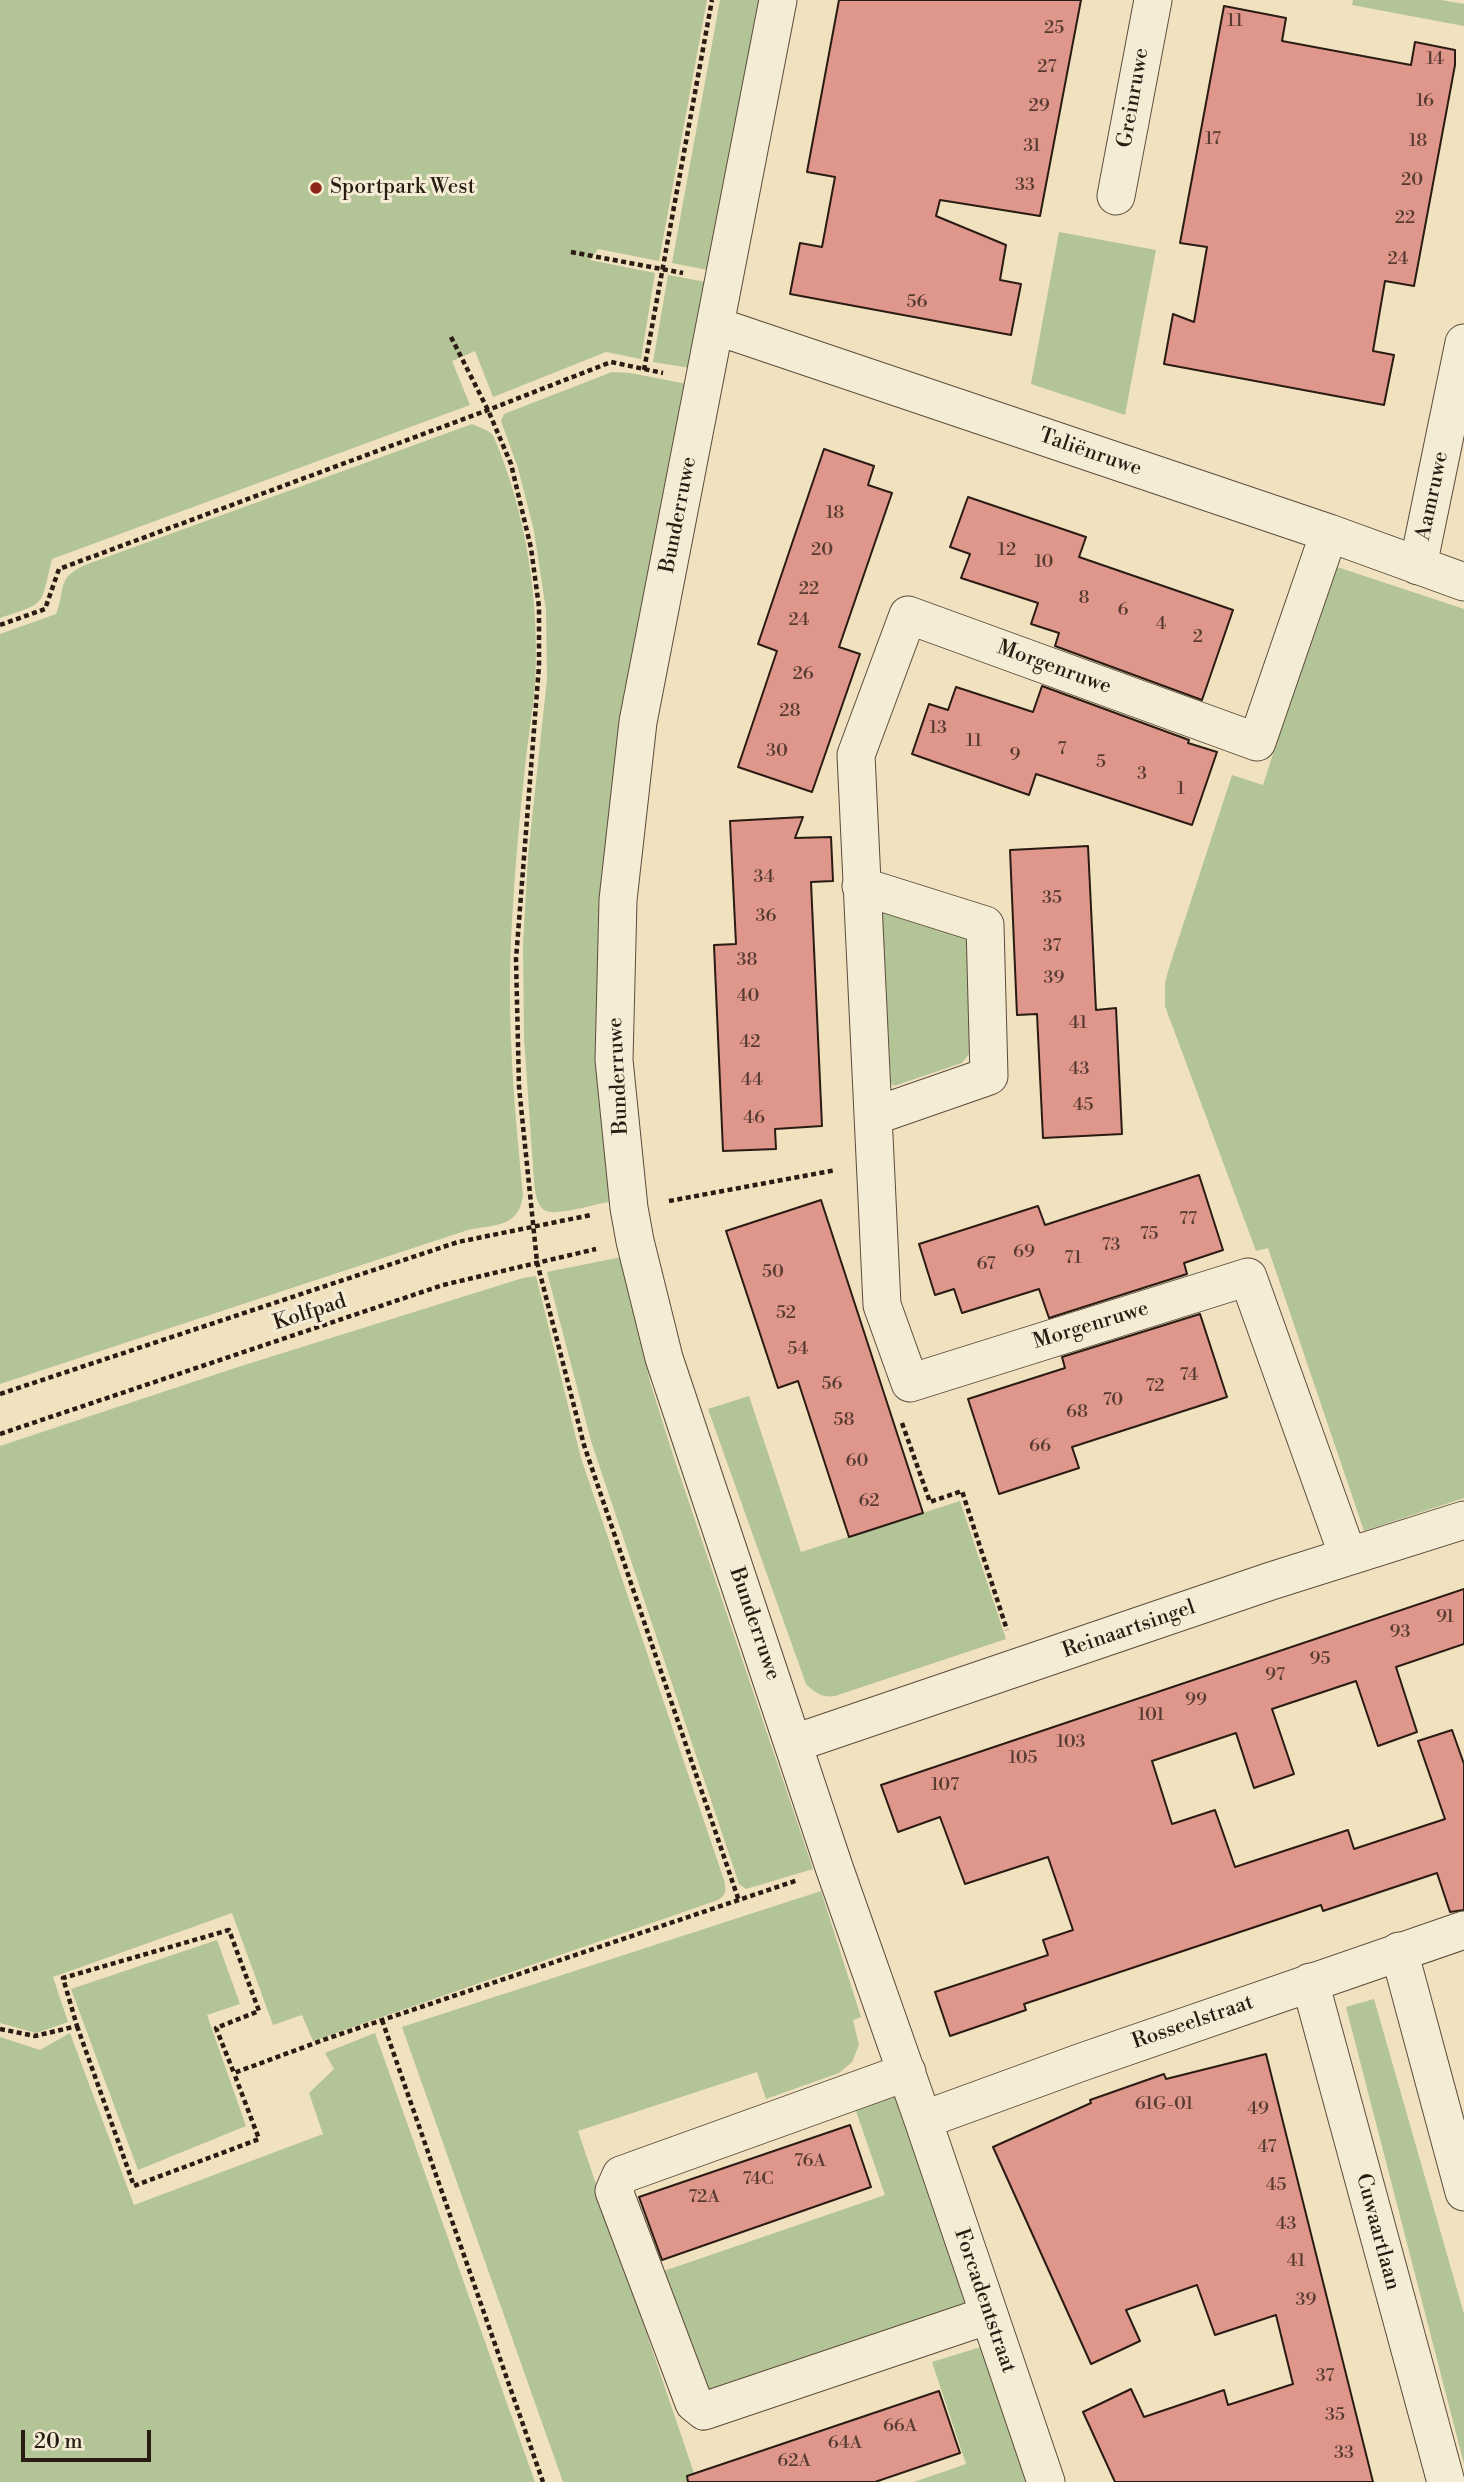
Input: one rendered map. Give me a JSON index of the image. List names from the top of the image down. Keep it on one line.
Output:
{"streets":{"street":["Greinruwe","Taliënruwe","Aamruwe","Bunderruwe","Morgenruwe","Reinaartsingel","Rosseelstraat","Cuwaartlaan","Forcadentstraat"],"path":["Kolfpad"]},"crossings":[["Taliënruwe","Aamruwe"],["Taliënruwe","Bunderruwe"],["Taliënruwe","Morgenruwe"],["Bunderruwe","Kolfpad"],["Bunderruwe","Reinaartsingel"],["Bunderruwe","Rosseelstraat"],["Bunderruwe","Forcadentstraat"],["Morgenruwe","Reinaartsingel"],["Rosseelstraat","Cuwaartlaan"],["Rosseelstraat","Forcadentstraat"]],"places":["Sportpark West"],"house_numbers":["11","25","14","27","16","29","17","18","31","20","33","22","24","56","18","20","12","10","22","8","6","24","4","2","26","28","13","11","7","30","9","5","3","1","34","35","36","37","38","39","40","41","42","43","44","45","46","77","75","73","69","71","67","50","52","54","74","56","72","70","68","58","66","60","62","91","93","95","97","99","101","103","105","107","61G-01","49","47","76A","74C","45","72A","43","41","39","37","35","66A","64A","33","62A"],"scale_bar":"20 m"}
